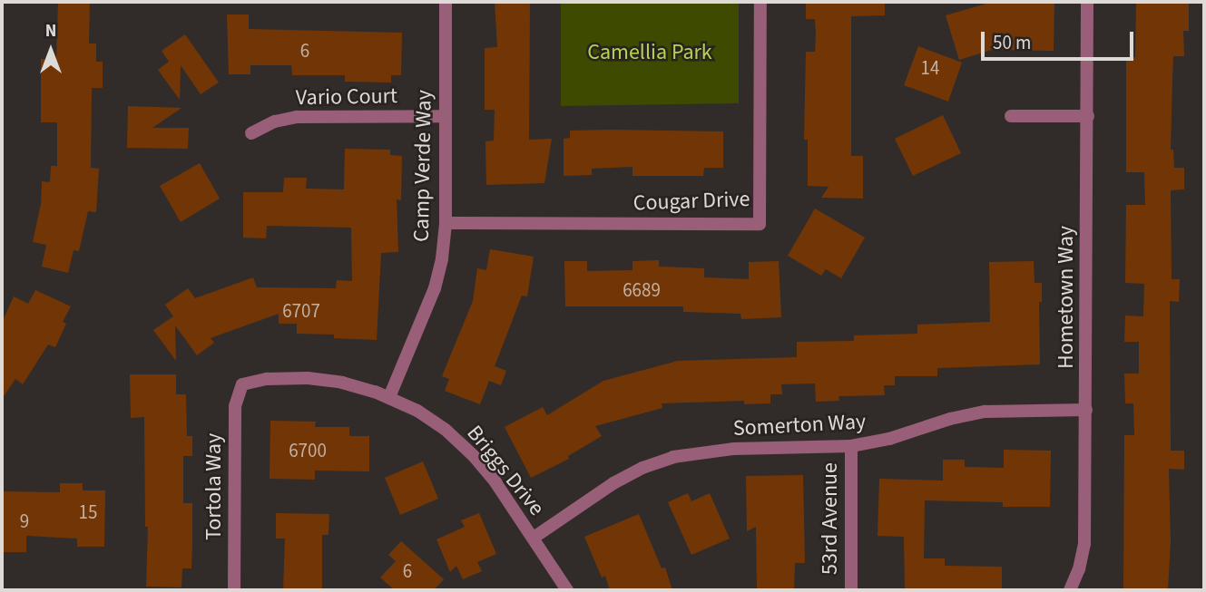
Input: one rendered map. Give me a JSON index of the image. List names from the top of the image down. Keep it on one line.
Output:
{"streets":{"street":["Vario Court","Camp Verde Way","Cougar Drive","Hometown Way","Somerton Way","Briggs Drive","Tortola Way","53rd Avenue"]},"crossings":[["Vario Court","Camp Verde Way"],["Camp Verde Way","Cougar Drive"],["Camp Verde Way","Briggs Drive"],["Hometown Way","Somerton Way"],["Somerton Way","Briggs Drive"],["Somerton Way","53rd Avenue"],["Briggs Drive","Tortola Way"]],"parks":["Camellia Park"],"house_numbers":["6","14","6689","6707","6700","15","9","6"],"scale_bar":"50 m","north":"top"}
